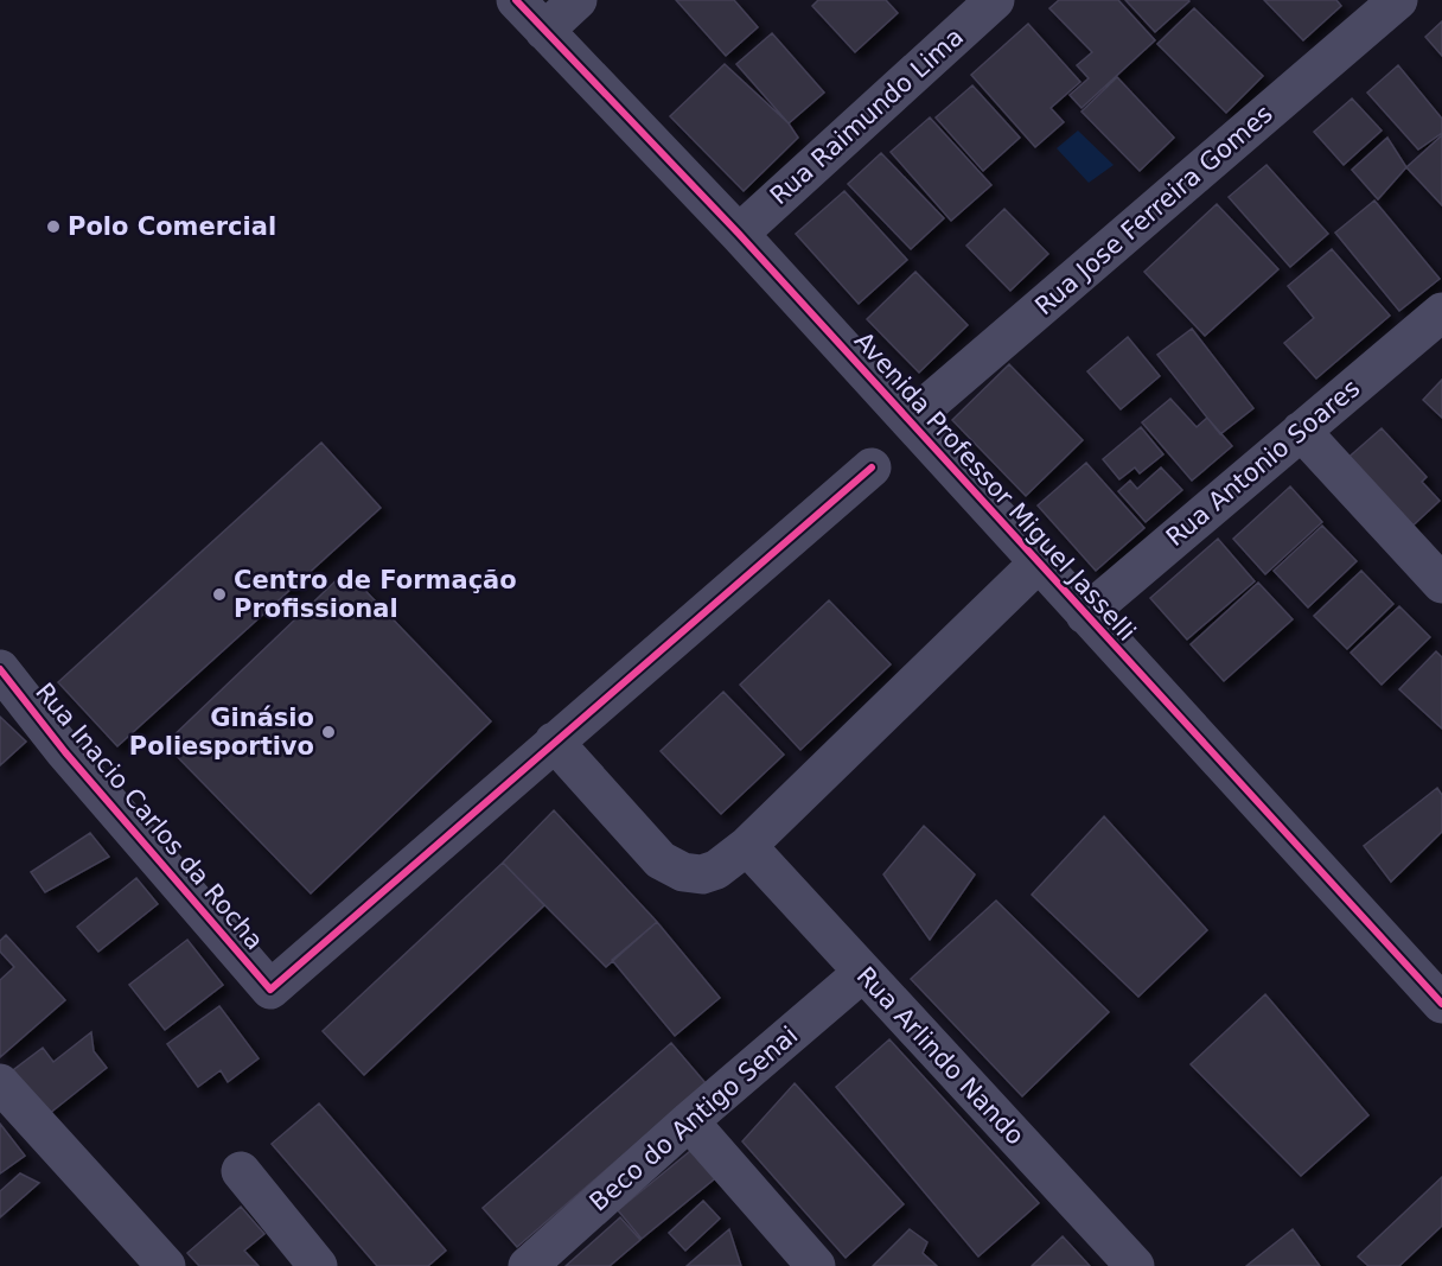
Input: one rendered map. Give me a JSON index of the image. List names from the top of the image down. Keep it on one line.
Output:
{"streets":{"street":["Rua Raimundo Lima","Rua Jose Ferreira Gomes","Rua Antonio Soares","Avenida Professor Miguel Jasselli","Rua Inacio Carlos da Rocha","Rua Arlindo Nando","Beco do Antigo Senai"]},"crossings":[["Rua Raimundo Lima","Avenida Professor Miguel Jasselli"],["Rua Jose Ferreira Gomes","Avenida Professor Miguel Jasselli"],["Rua Antonio Soares","Avenida Professor Miguel Jasselli"],["Rua Arlindo Nando","Beco do Antigo Senai"]],"places":["Polo Comercial","Centro de Formação Profissional","Ginásio Poliesportivo"]}
